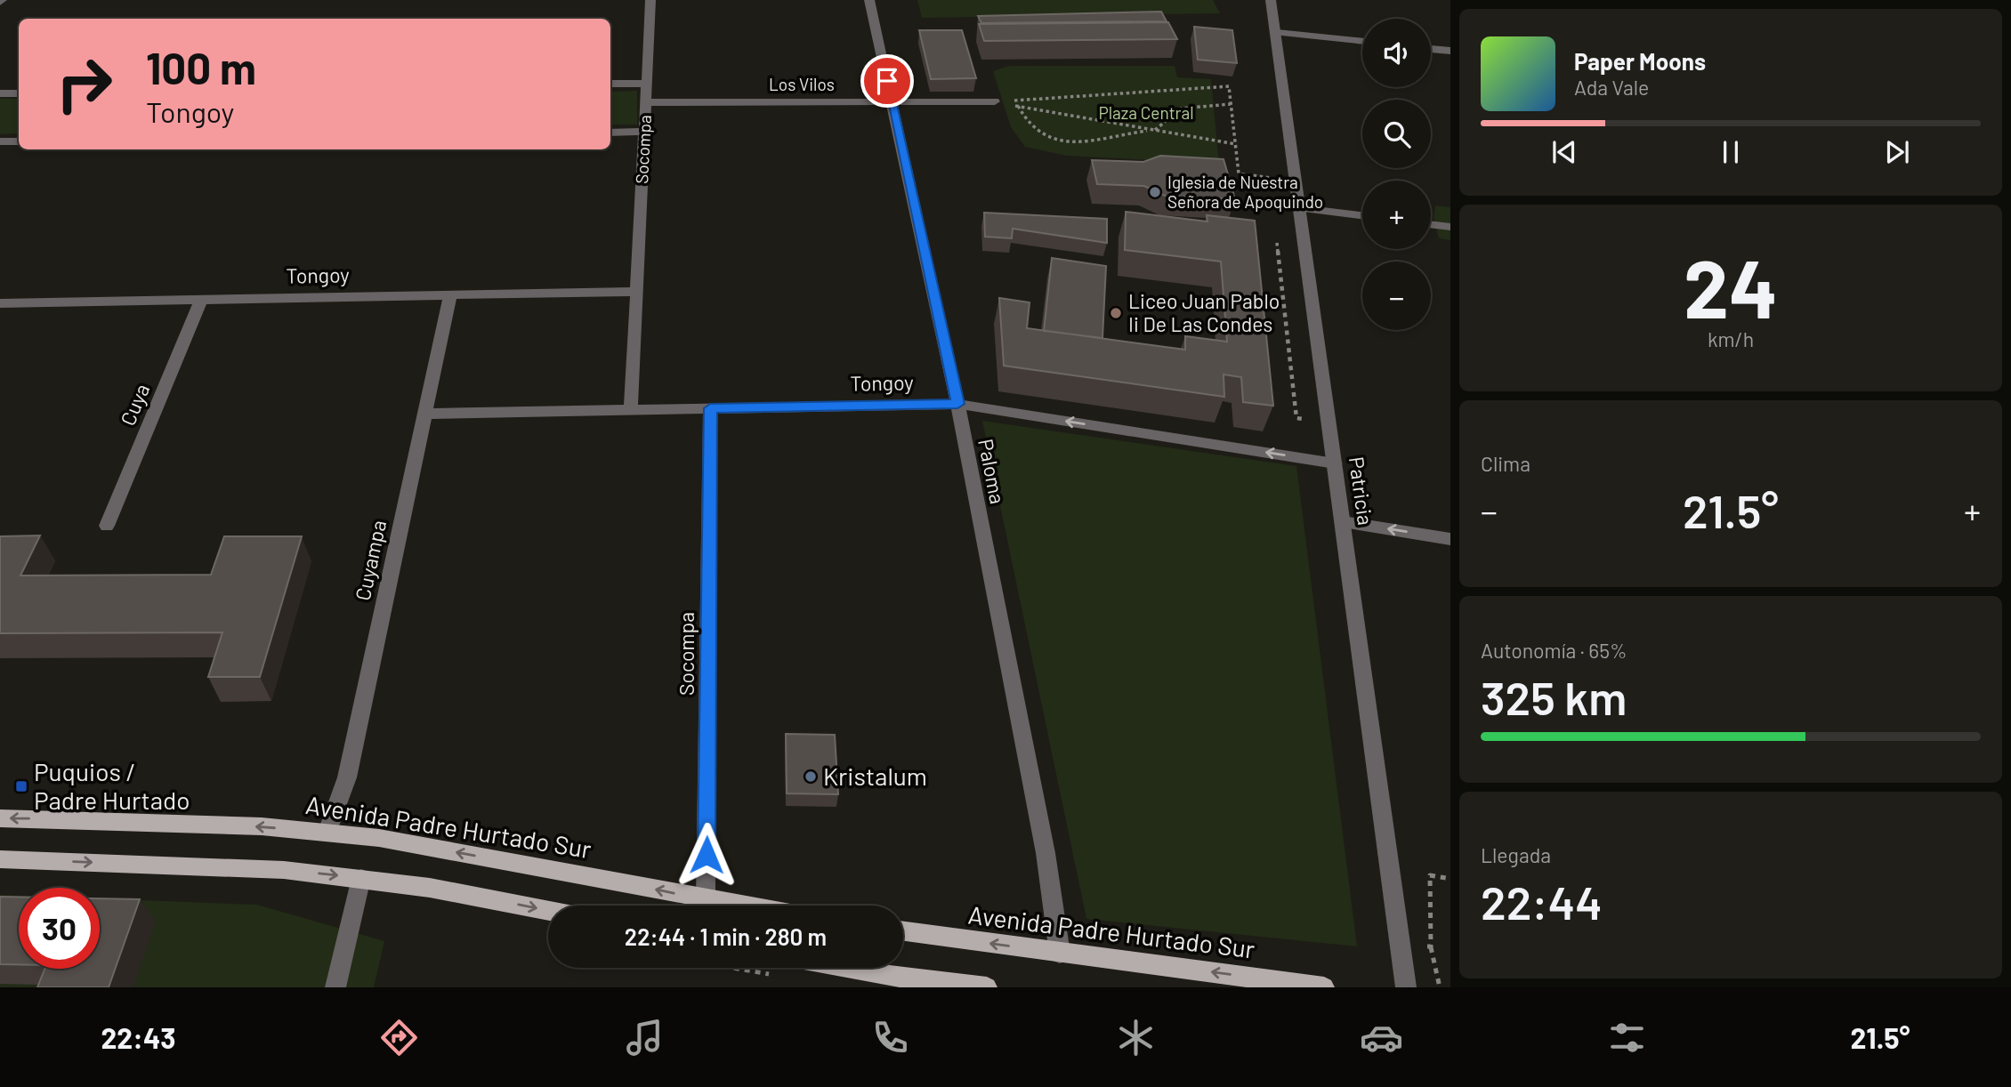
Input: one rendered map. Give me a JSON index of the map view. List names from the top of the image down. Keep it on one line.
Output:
{"streets":{"main road":["Avenida Padre Hurtado Sur"],"street":["Los Vilos","Socompa","Tongoy","Cuya","Paloma","Patricia","Cuyampa"]},"crossings":[["Los Vilos","Socompa"],["Los Vilos","Paloma"],["Socompa","Tongoy"],["Socompa","Avenida Padre Hurtado Sur"],["Tongoy","Cuya"],["Tongoy","Paloma"],["Tongoy","Patricia"],["Tongoy","Cuyampa"],["Paloma","Avenida Padre Hurtado Sur"],["Cuyampa","Avenida Padre Hurtado Sur"]],"parks":["Plaza Central"],"places":{"other":["Iglesia de Nuestra Señora de Apoquindo","Liceo Juan Pablo Ii De Las Condes","Kristalum"],"transit":["Puquios / Padre Hurtado"]},"page":{"map_buttons":["+","−"],"turn":["100 m","Tongoy"],"song":["Paper Moons","Ada Vale"],"tile":[["24","km/h"],"Clima",["Autonomía · 65%","325 km"],["Llegada","22:44"]],"heat":["−","21.5°","+"],"limit":"30","trip":"22:44 · 1 min · 280 m","tabs":["22:43","21.5°"]}}
